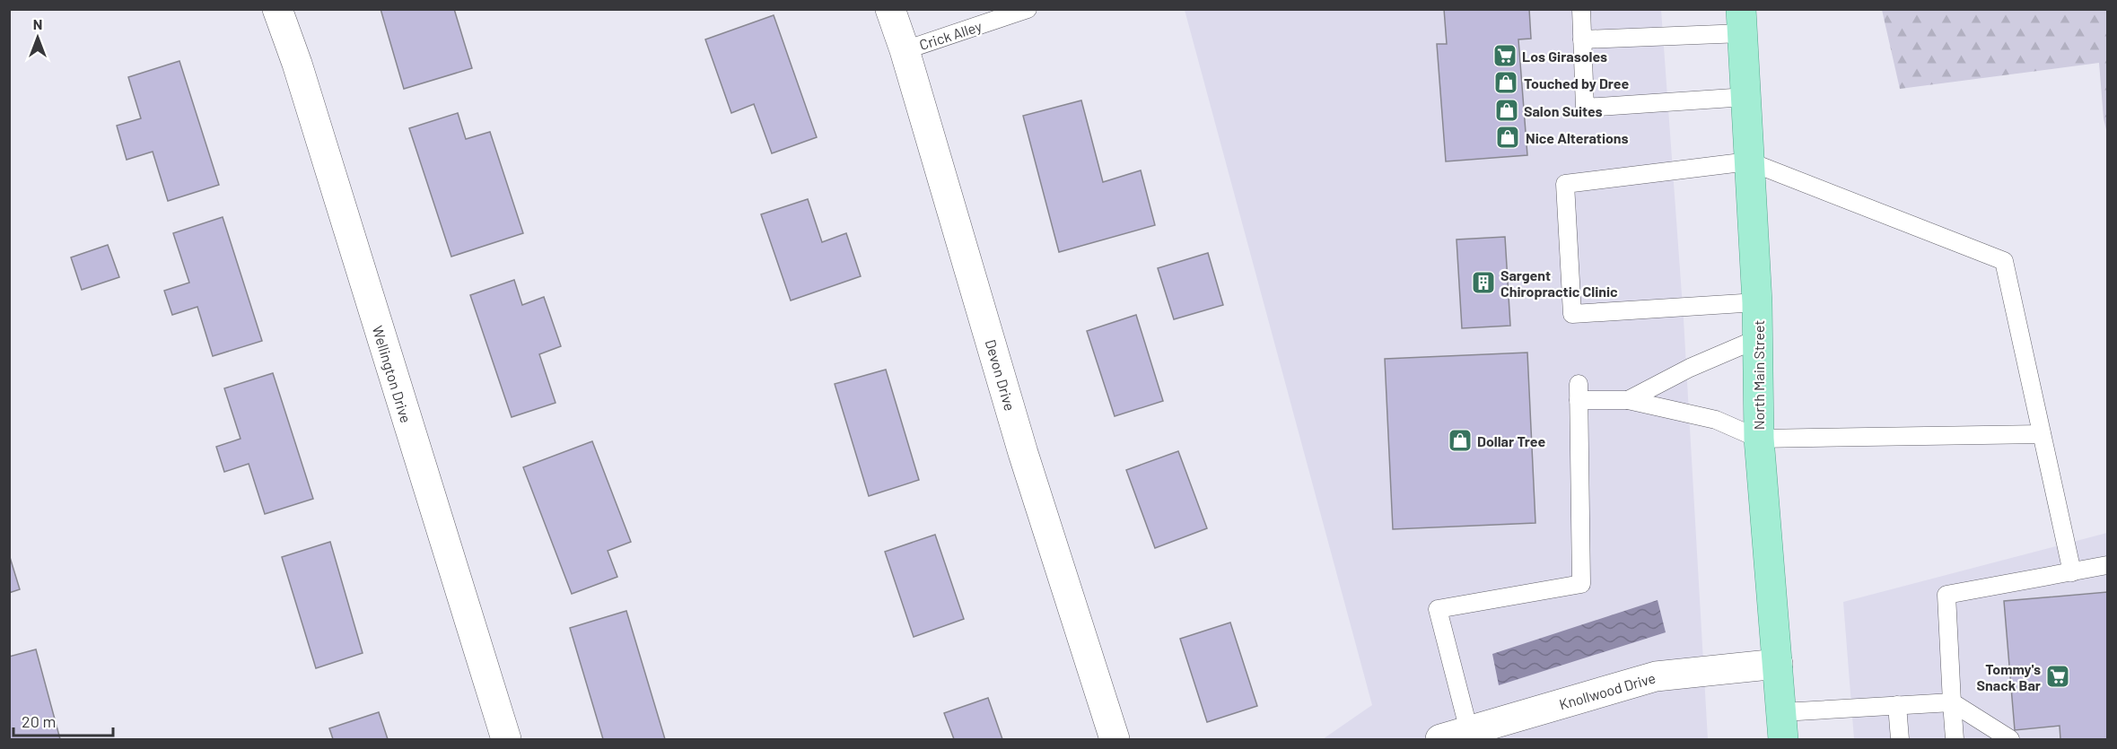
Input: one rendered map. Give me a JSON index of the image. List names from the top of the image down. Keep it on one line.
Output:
{"streets":{"main road":["North Main Street"],"street":["Wellington Drive","Devon Drive","Knollwood Drive"],"lane":["Crick Alley"]},"crossings":[["Crick Alley","Devon Drive"],["North Main Street","Knollwood Drive"]],"places":{"supermarket":["Los Girasoles","Tommy's Snack Bar"],"shop":["Touched by Dree","Salon Suites","Nice Alterations","Dollar Tree"],"building":["Sargent Chiropractic Clinic"]},"scale_bar":"20 m","north":"top"}
